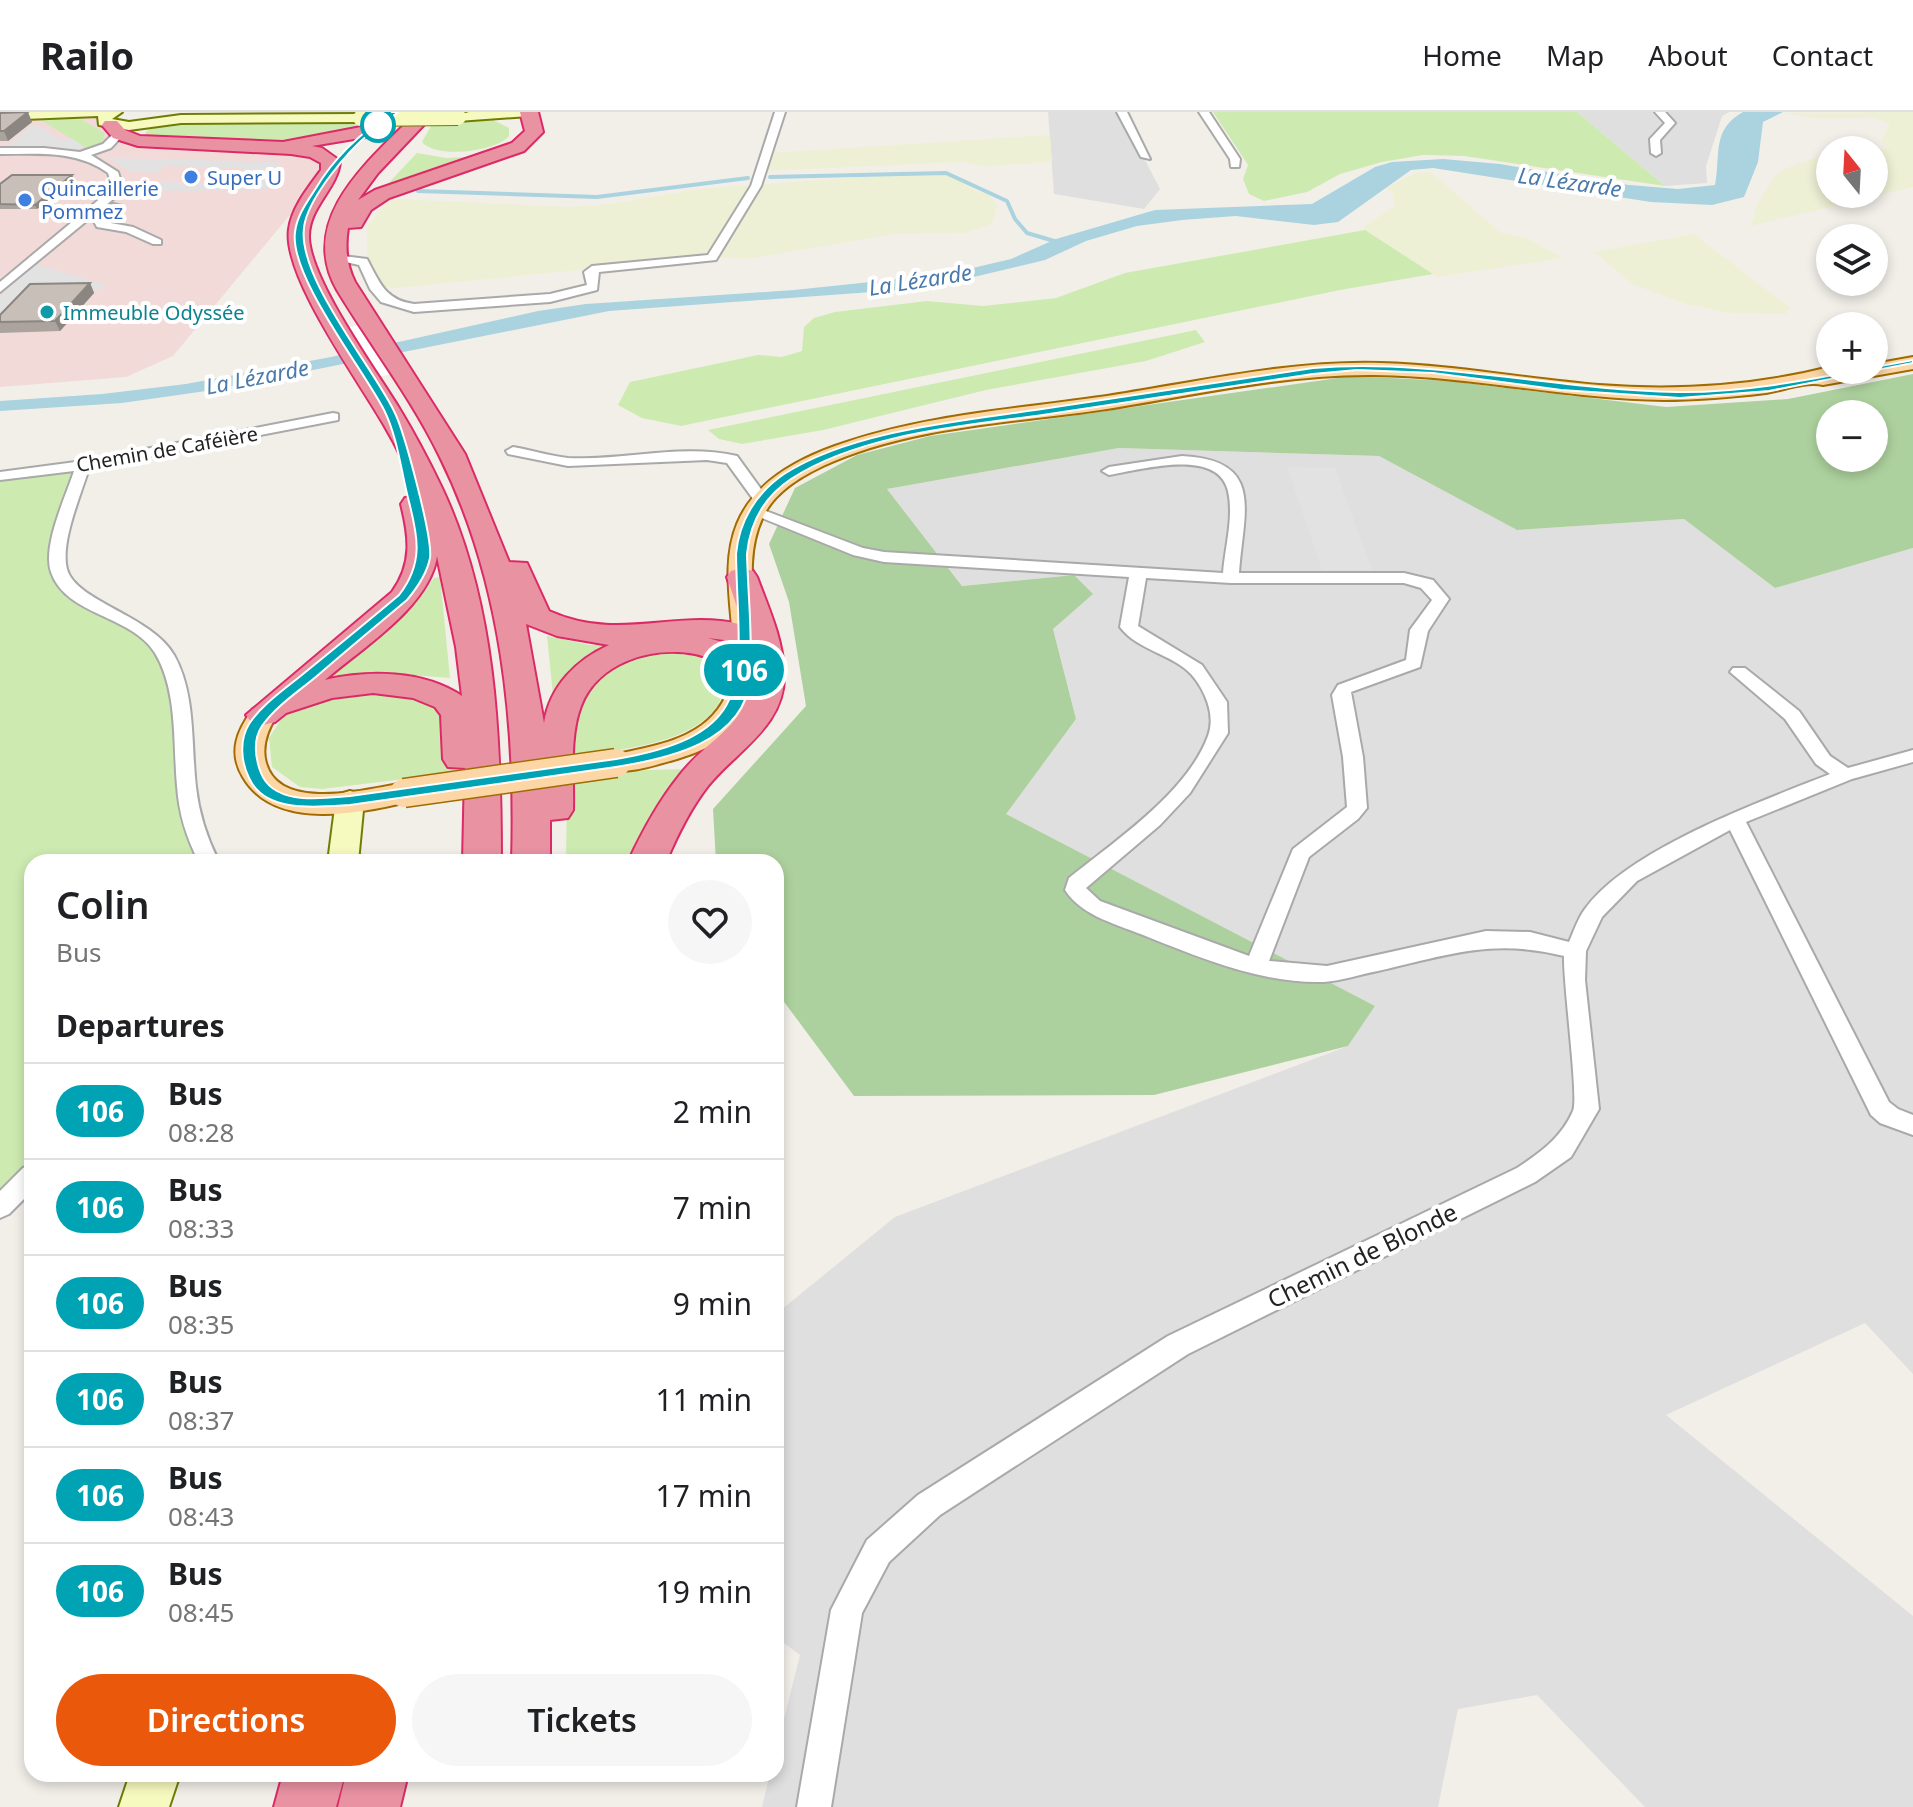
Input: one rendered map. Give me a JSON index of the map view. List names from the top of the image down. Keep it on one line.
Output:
{"streets":{"street":["Chemin de Caféière","Chemin de Blonde"]},"water":["La Lézarde"],"places":["Super U","Quincaillerie Pommez","Immeuble Odyssée"],"lines":["bus line 106"],"north":"top","page":{"header":"Railo","nav":["Home","Map","About","Contact"],"on_map":"106","map_buttons":["+","−"],"heading":[["Colin","Bus"],"Departures"],"list":[{"mark":"106","name":"Bus","note":"08:28","value":"2 min"},{"mark":"106","name":"Bus","note":"08:33","value":"7 min"},{"mark":"106","name":"Bus","note":"08:35","value":"9 min"},{"mark":"106","name":"Bus","note":"08:37","value":"11 min"},{"mark":"106","name":"Bus","note":"08:43","value":"17 min"},{"mark":"106","name":"Bus","note":"08:45","value":"19 min"}],"buttons":["Directions","Tickets"]}}
